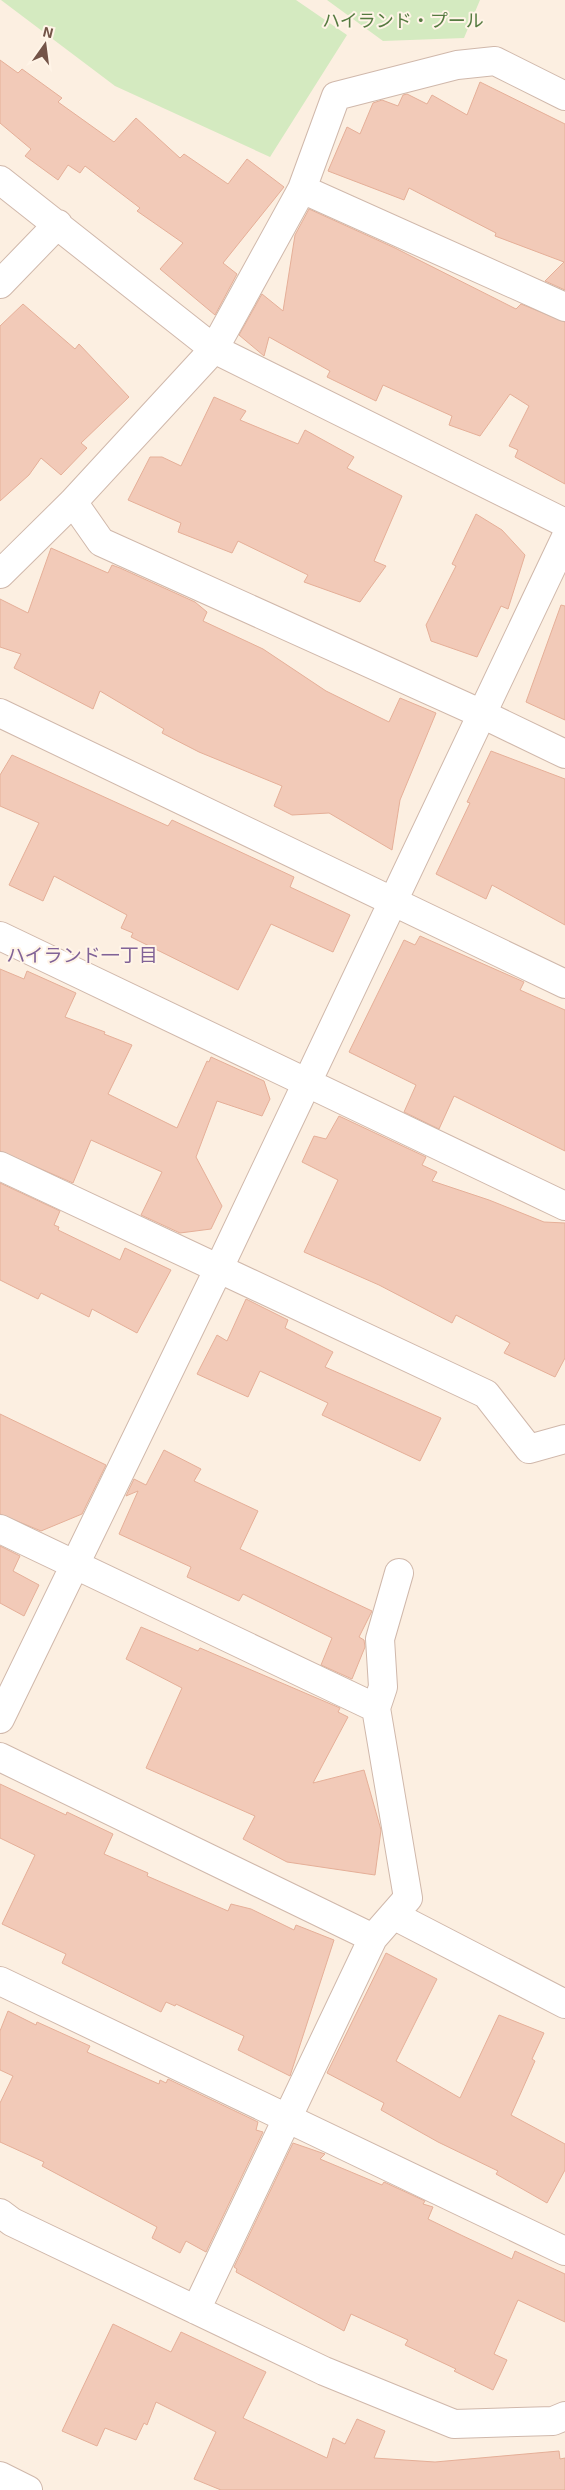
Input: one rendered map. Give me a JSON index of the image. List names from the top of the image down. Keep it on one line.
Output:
{"districts":["ハイランド一丁目"],"parks":["ハイランド・プール"],"north":"top"}
